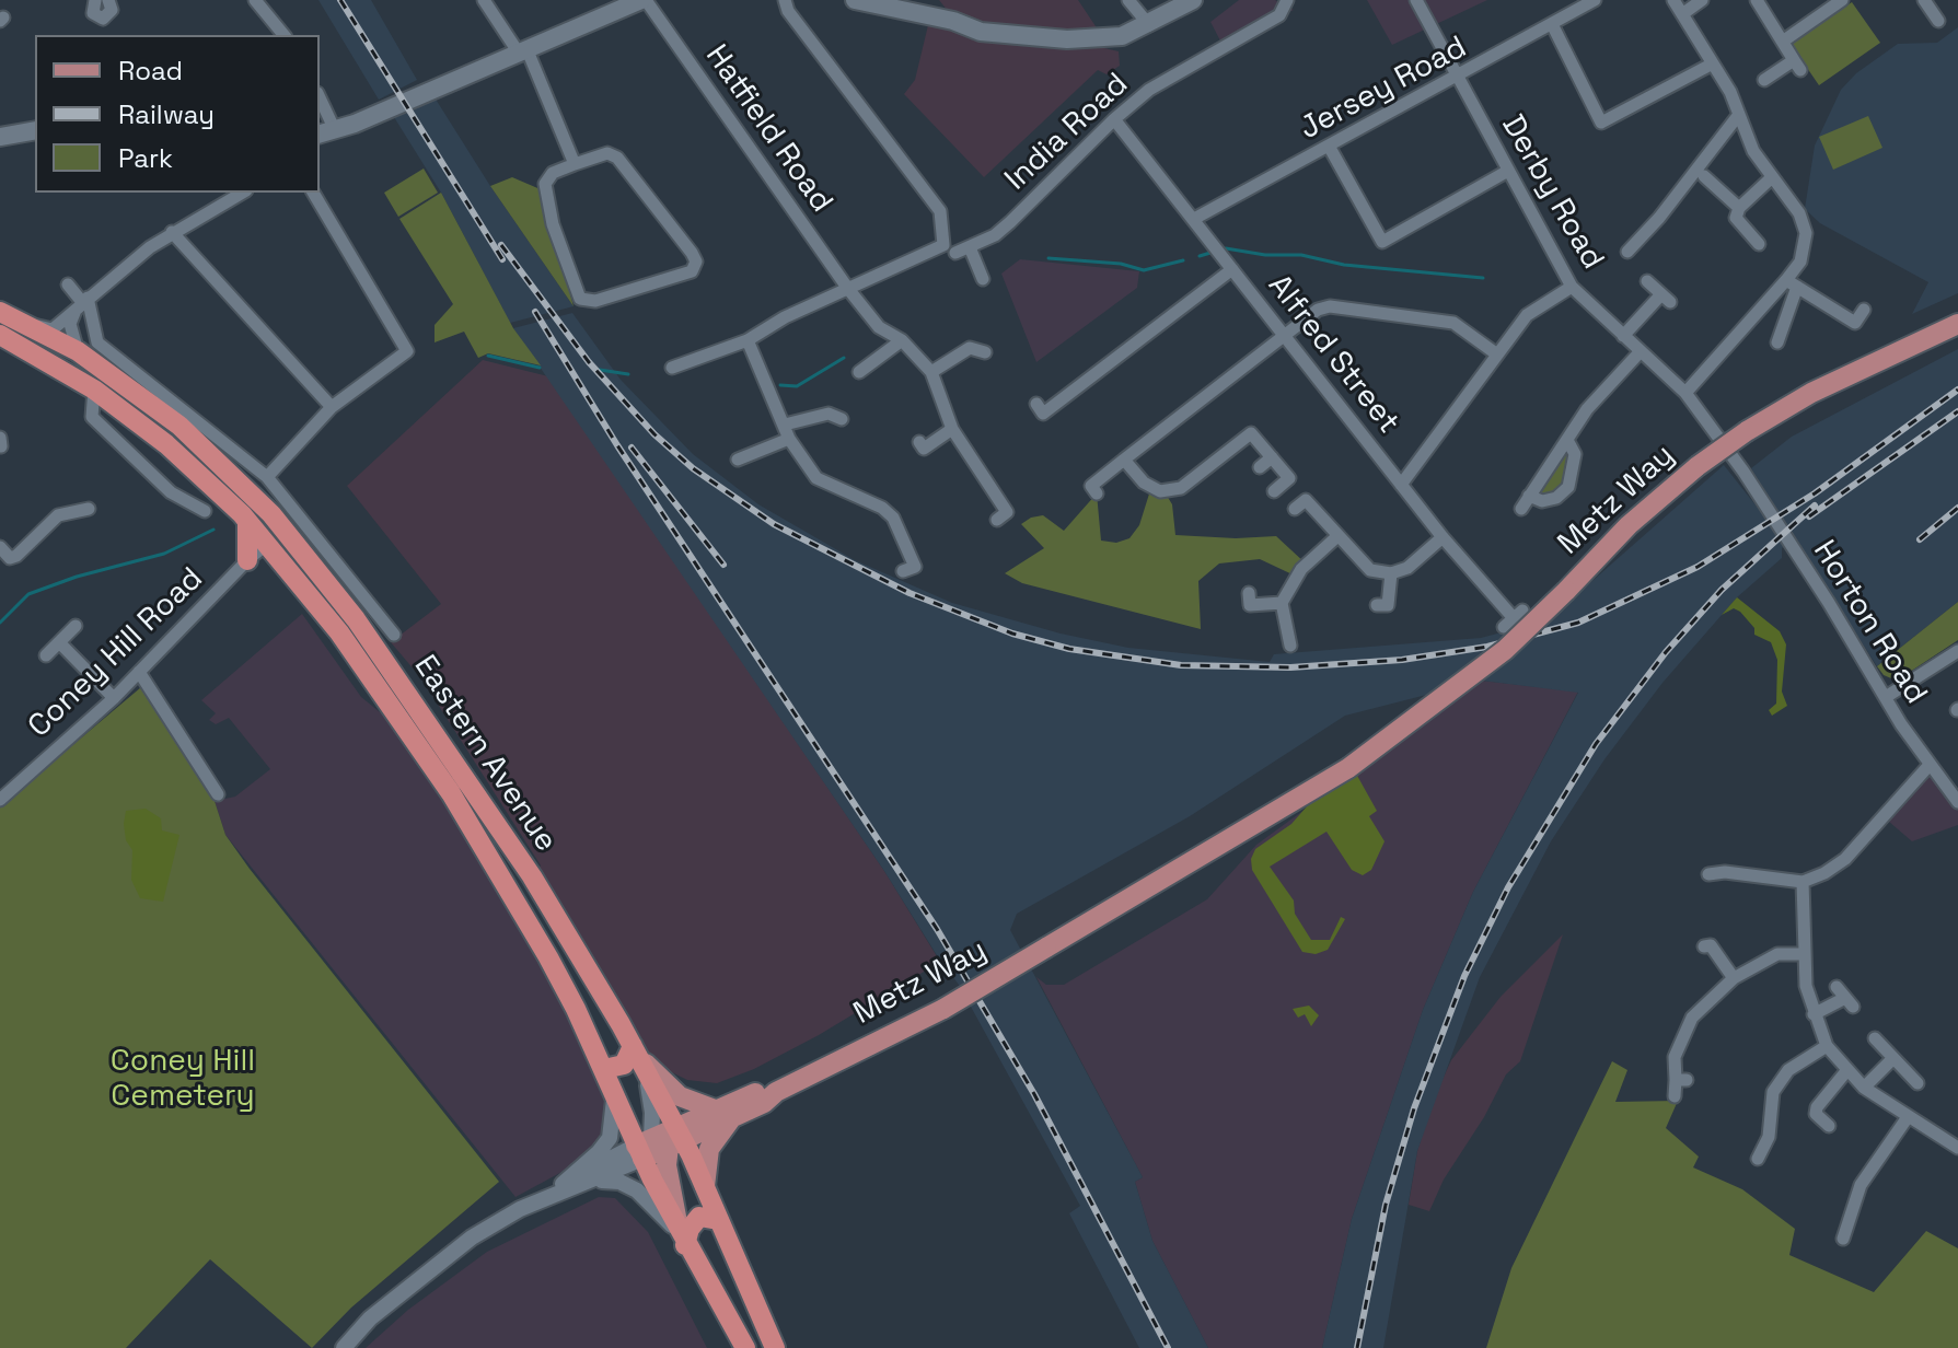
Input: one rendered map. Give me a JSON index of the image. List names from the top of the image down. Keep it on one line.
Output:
{"streets":{"highway":["Eastern Avenue"],"main road":["Metz Way"],"street":["Jersey Road","Hatfield Road","India Road","Derby Road","Alfred Street","Horton Road","Coney Hill Road"]},"crossings":[["Jersey Road","Derby Road"],["Jersey Road","Alfred Street"],["Hatfield Road","India Road"],["India Road","Alfred Street"],["Derby Road","Horton Road"],["Metz Way","Eastern Avenue"],["Coney Hill Road","Eastern Avenue"]],"parks":["Coney Hill Cemetery"],"legend":["Road","Railway","Park"]}
